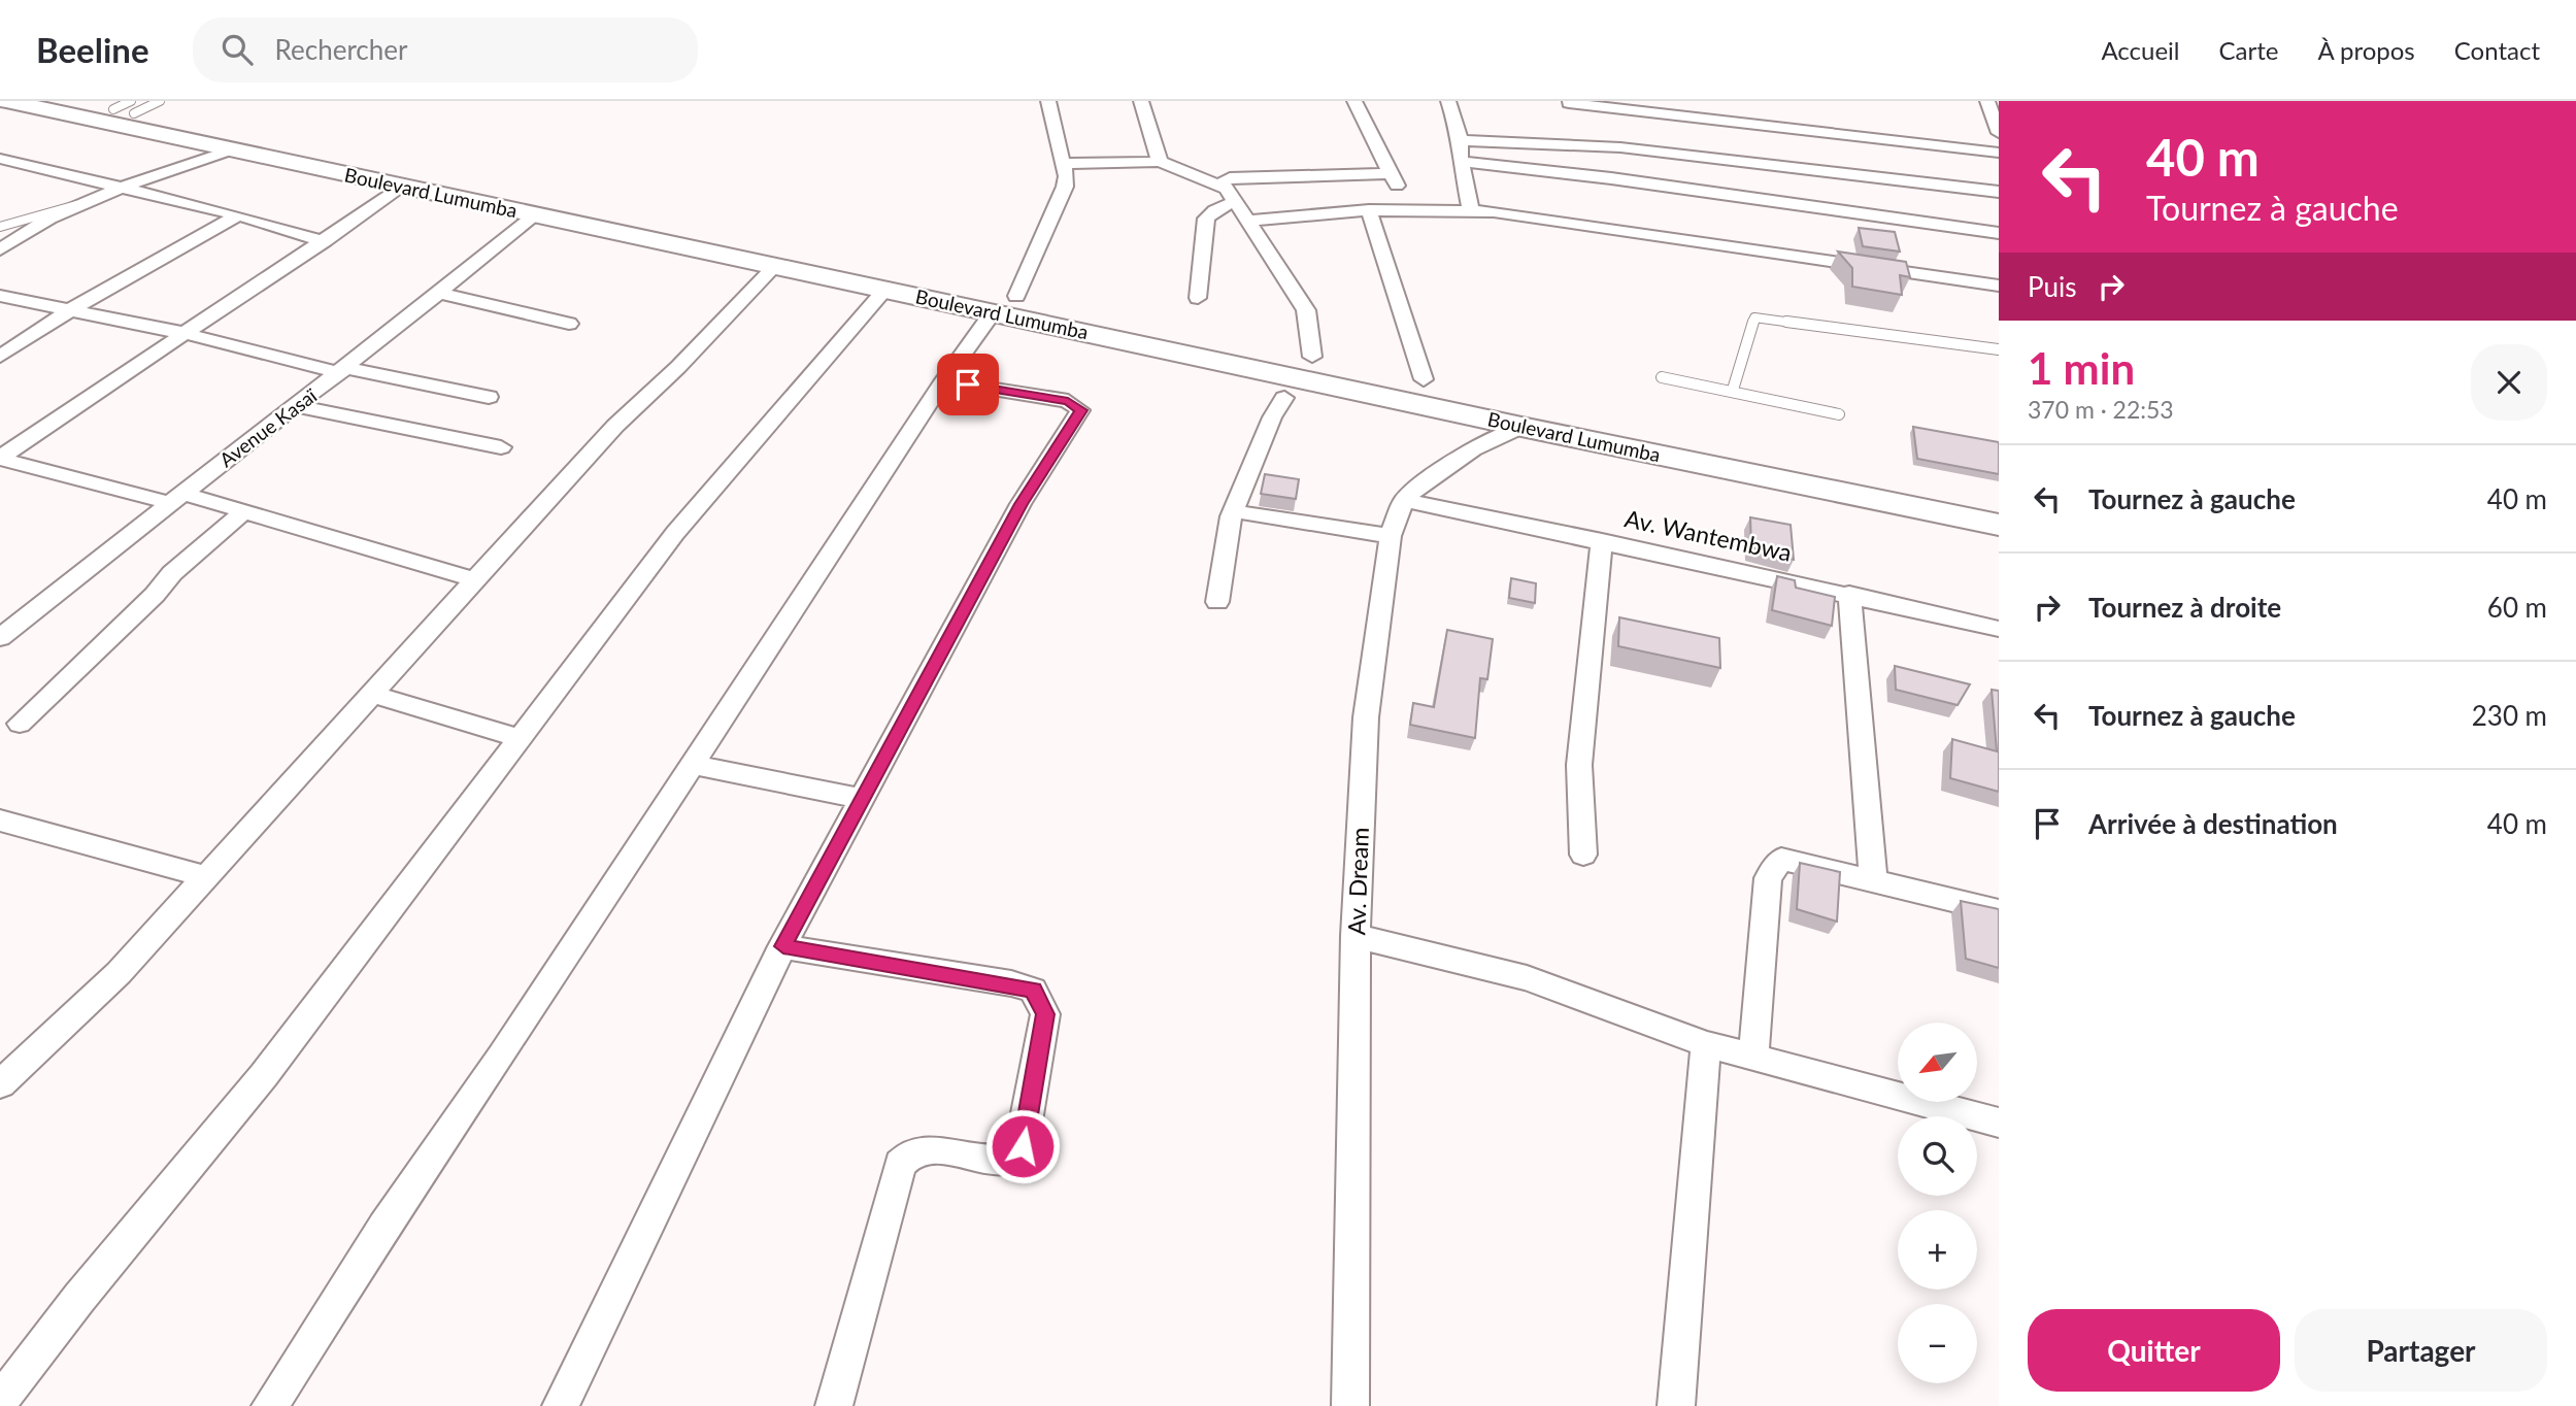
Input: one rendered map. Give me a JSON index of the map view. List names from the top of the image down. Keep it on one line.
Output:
{"streets":{"highway":["Boulevard Lumumba"],"street":["Avenue Kasaï","Av. Wantembwa","Av. Dream"]},"crossings":[["Boulevard Lumumba","Avenue Kasaï"],["Av. Wantembwa","Av. Dream"]],"north":"bottom left","page":{"header":"Beeline","search":"Rechercher","nav":["Accueil","Carte","À propos","Contact"],"turn":["40 m","Tournez à gauche"],"then":"Puis","heading":["1 min","370 m · 22:53"],"list":[{"name":"Tournez à gauche","value":"40 m"},{"name":"Tournez à droite","value":"60 m"},{"name":"Tournez à gauche","value":"230 m"},{"name":"Arrivée à destination","value":"40 m"}],"map_buttons":["+","−"],"buttons":["Quitter","Partager"]}}
